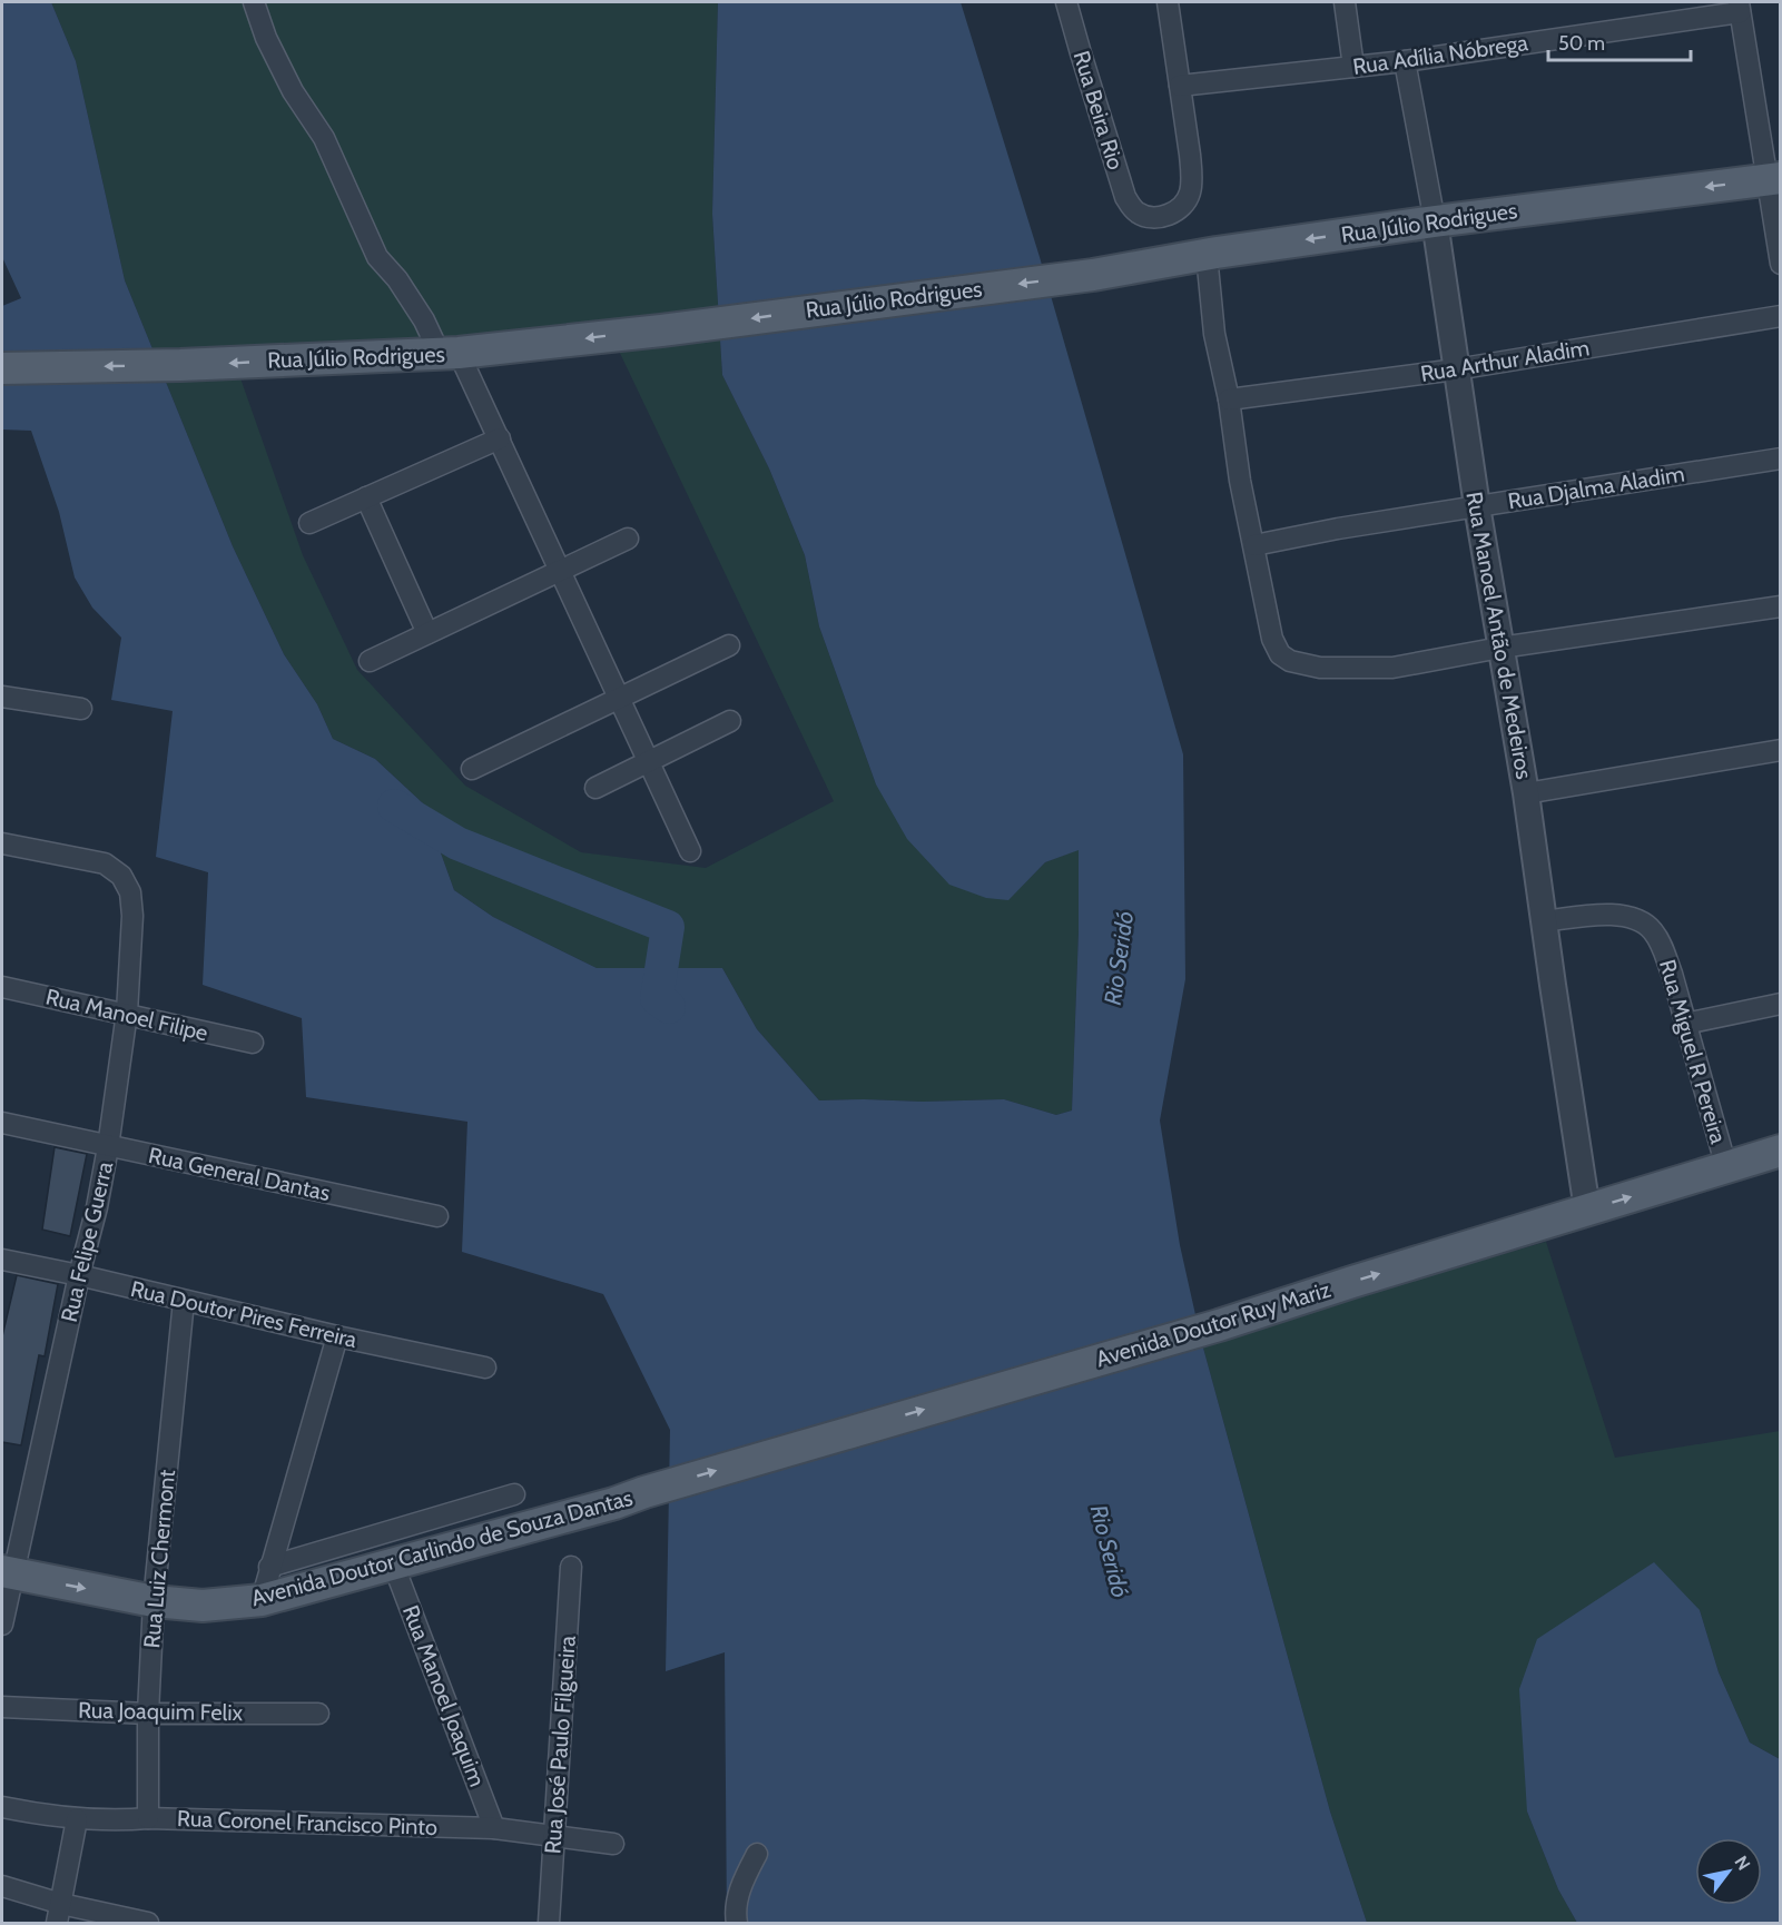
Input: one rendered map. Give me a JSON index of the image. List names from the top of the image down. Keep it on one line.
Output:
{"streets":{"main road":["Rua Júlio Rodrigues","Avenida Doutor Ruy Mariz","Avenida Doutor Carlindo de Souza Dantas"],"street":["Rua Adília Nóbrega","Rua Beira Rio","Rua Arthur Aladim","Rua Djalma Aladim","Rua Manoel Antão de Medeiros","Rua Manoel Filipe","Rua Miguel R Pereira","Rua General Dantas","Rua Felipe Guerra","Rua Doutor Pires Ferreira","Rua Luiz Chermont","Rua Manoel Joaquim","Rua Joaquim Felix","Rua José Paulo Filgueira","Rua Coronel Francisco Pinto"]},"crossings":[["Rua Adília Nóbrega","Rua Beira Rio"],["Rua Adília Nóbrega","Rua Manoel Antão de Medeiros"],["Rua Júlio Rodrigues","Rua Manoel Antão de Medeiros"],["Rua Arthur Aladim","Rua Manoel Antão de Medeiros"],["Rua Djalma Aladim","Rua Manoel Antão de Medeiros"],["Rua Manoel Antão de Medeiros","Rua Miguel R Pereira"],["Rua Manoel Antão de Medeiros","Avenida Doutor Ruy Mariz"],["Rua Manoel Filipe","Rua Felipe Guerra"],["Rua Miguel R Pereira","Avenida Doutor Ruy Mariz"],["Rua General Dantas","Rua Felipe Guerra"],["Rua Felipe Guerra","Rua Doutor Pires Ferreira"],["Rua Felipe Guerra","Avenida Doutor Carlindo de Souza Dantas"],["Rua Doutor Pires Ferreira","Rua Luiz Chermont"],["Avenida Doutor Ruy Mariz","Avenida Doutor Carlindo de Souza Dantas"],["Avenida Doutor Carlindo de Souza Dantas","Rua Luiz Chermont"],["Avenida Doutor Carlindo de Souza Dantas","Rua Manoel Joaquim"],["Rua Luiz Chermont","Rua Joaquim Felix"],["Rua Luiz Chermont","Rua Coronel Francisco Pinto"],["Rua Manoel Joaquim","Rua Coronel Francisco Pinto"],["Rua José Paulo Filgueira","Rua Coronel Francisco Pinto"]],"one_way":["Rua Júlio Rodrigues","Avenida Doutor Ruy Mariz"],"water":["Rio Seridó"],"scale_bar":"50 m","north":"top right"}
